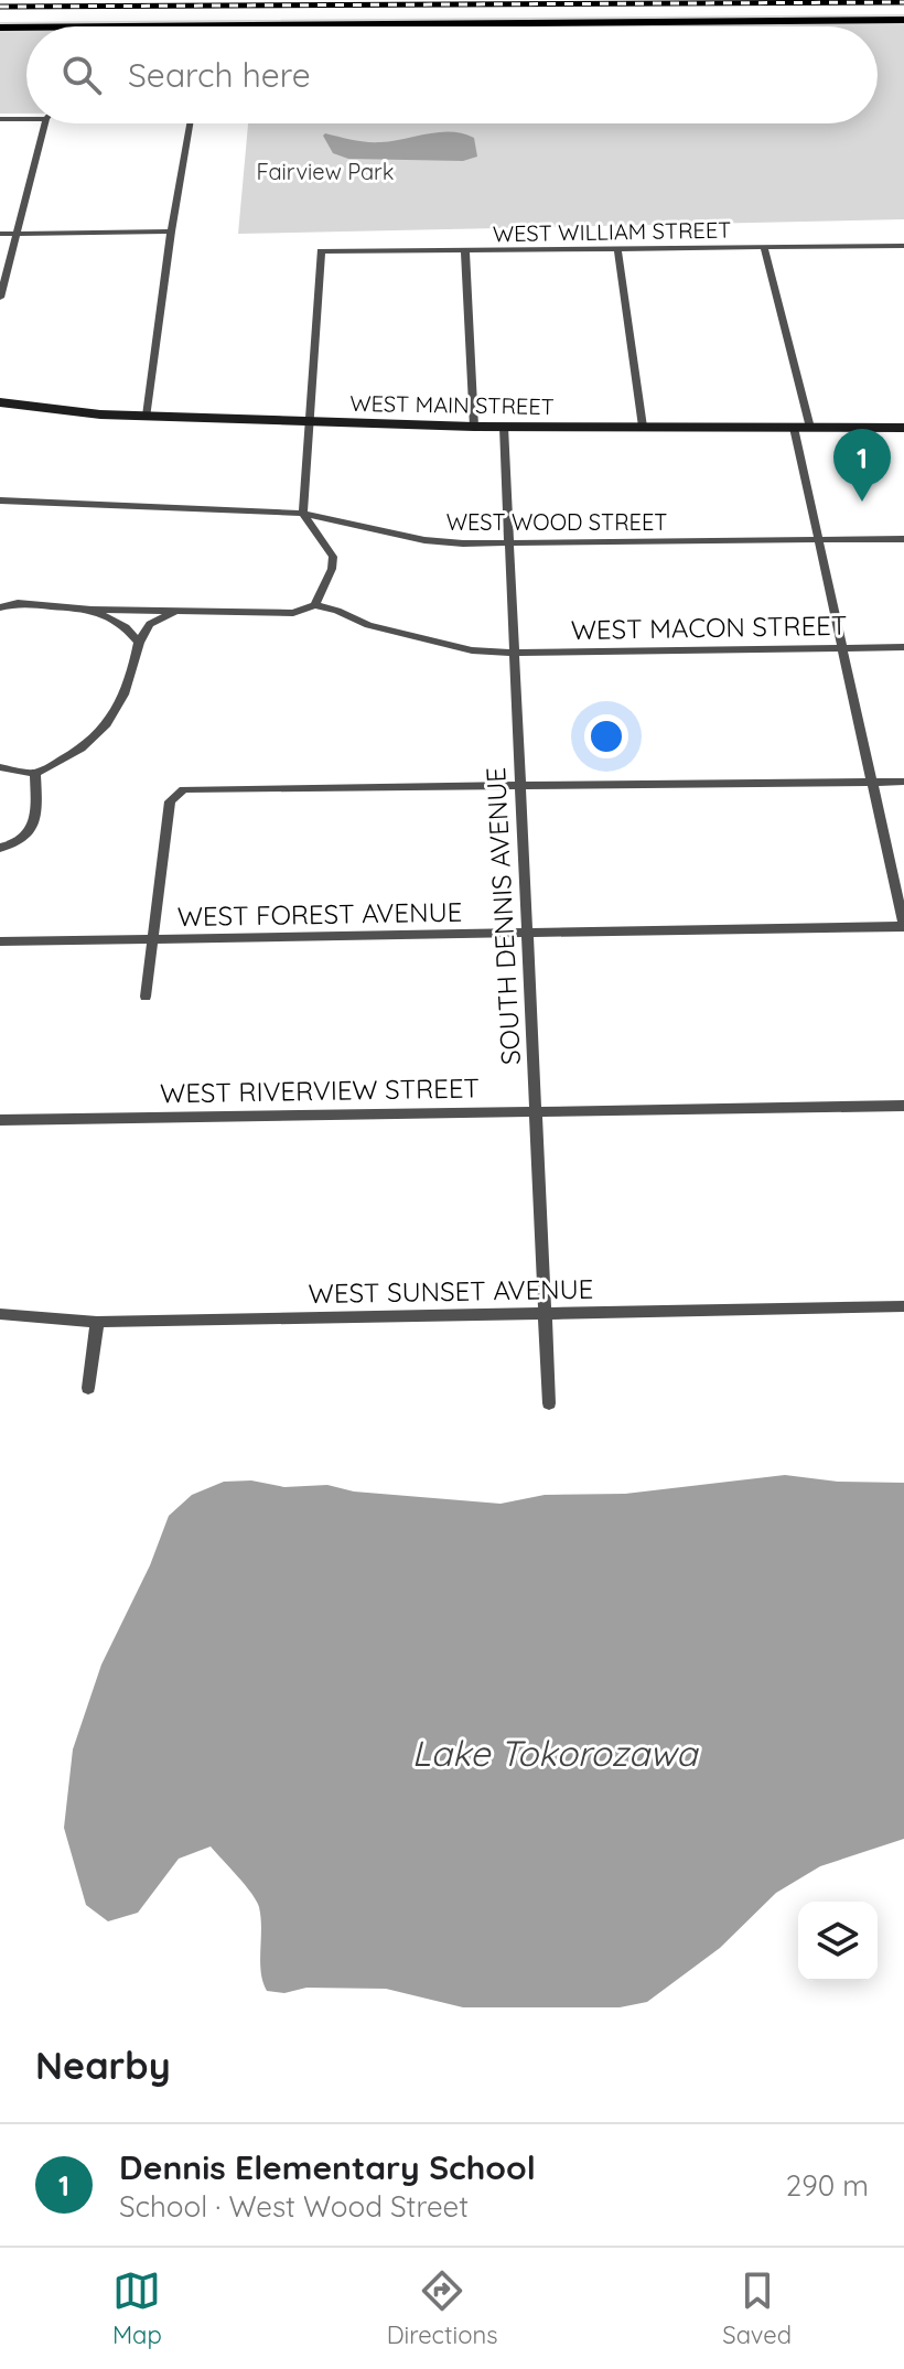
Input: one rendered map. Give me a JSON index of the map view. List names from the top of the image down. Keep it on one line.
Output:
{"streets":{"street":["WEST WILLIAM STREET","WEST MAIN STREET","WEST WOOD STREET","WEST MACON STREET","WEST FOREST AVENUE","SOUTH DENNIS AVENUE","WEST RIVERVIEW STREET","WEST SUNSET AVENUE"]},"crossings":[["WEST WILLIAM STREET","WEST MAIN STREET"],["WEST MAIN STREET","SOUTH DENNIS AVENUE"],["WEST WOOD STREET","SOUTH DENNIS AVENUE"],["WEST MACON STREET","SOUTH DENNIS AVENUE"],["WEST FOREST AVENUE","SOUTH DENNIS AVENUE"],["SOUTH DENNIS AVENUE","WEST RIVERVIEW STREET"],["SOUTH DENNIS AVENUE","WEST SUNSET AVENUE"]],"water":["Lake Tokorozawa"],"parks":["Fairview Park"],"page":{"search":"Search here","pins":"1","heading":"Nearby","list":[{"mark":"1","name":"Dennis Elementary School","note":"School · West Wood Street","value":"290 m"}],"nav":["Map","Directions","Saved"]}}
